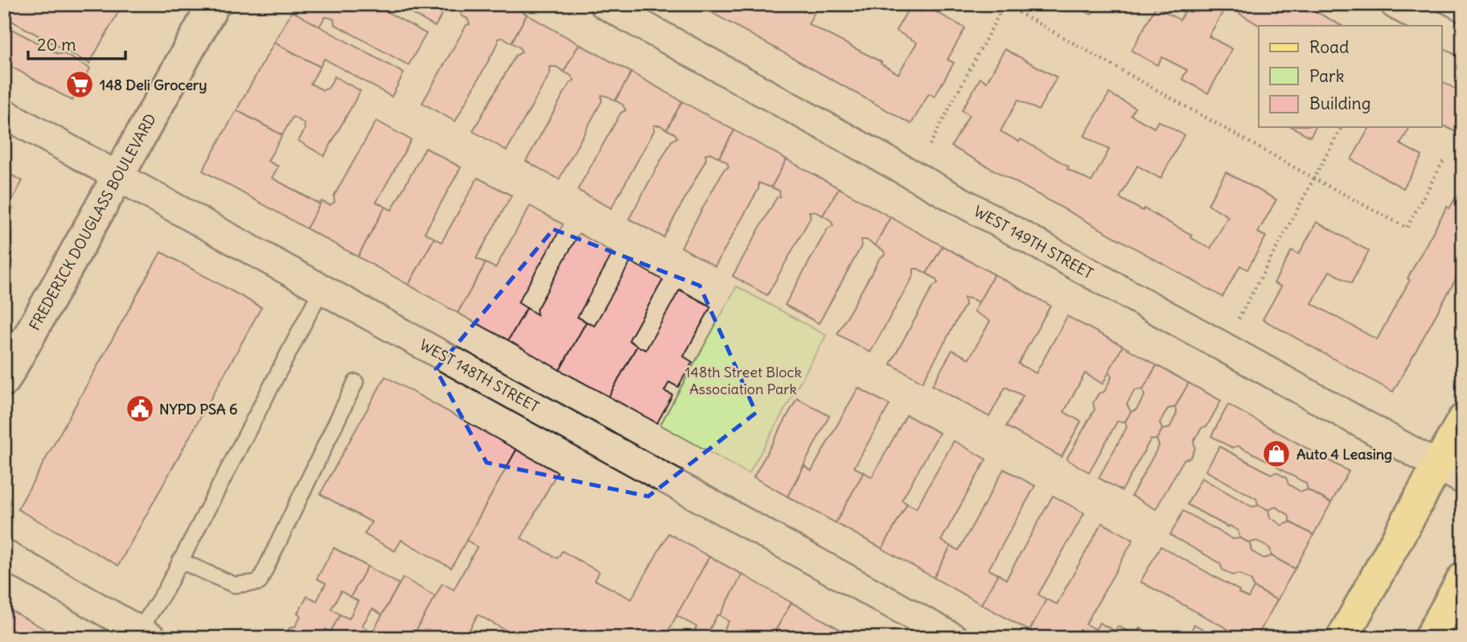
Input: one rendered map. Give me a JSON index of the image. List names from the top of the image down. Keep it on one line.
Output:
{"streets":{"main road":["FREDERICK DOUGLASS BOULEVARD"],"street":["WEST 149TH STREET","WEST 148TH STREET"]},"crossings":[["FREDERICK DOUGLASS BOULEVARD","WEST 148TH STREET"]],"parks":["148th Street Block Association Park"],"places":{"supermarket":["148 Deli Grocery"],"public building":["NYPD PSA 6"],"shop":["Auto 4 Leasing"]},"legend":["Road","Park","Building"],"scale_bar":"20 m"}
